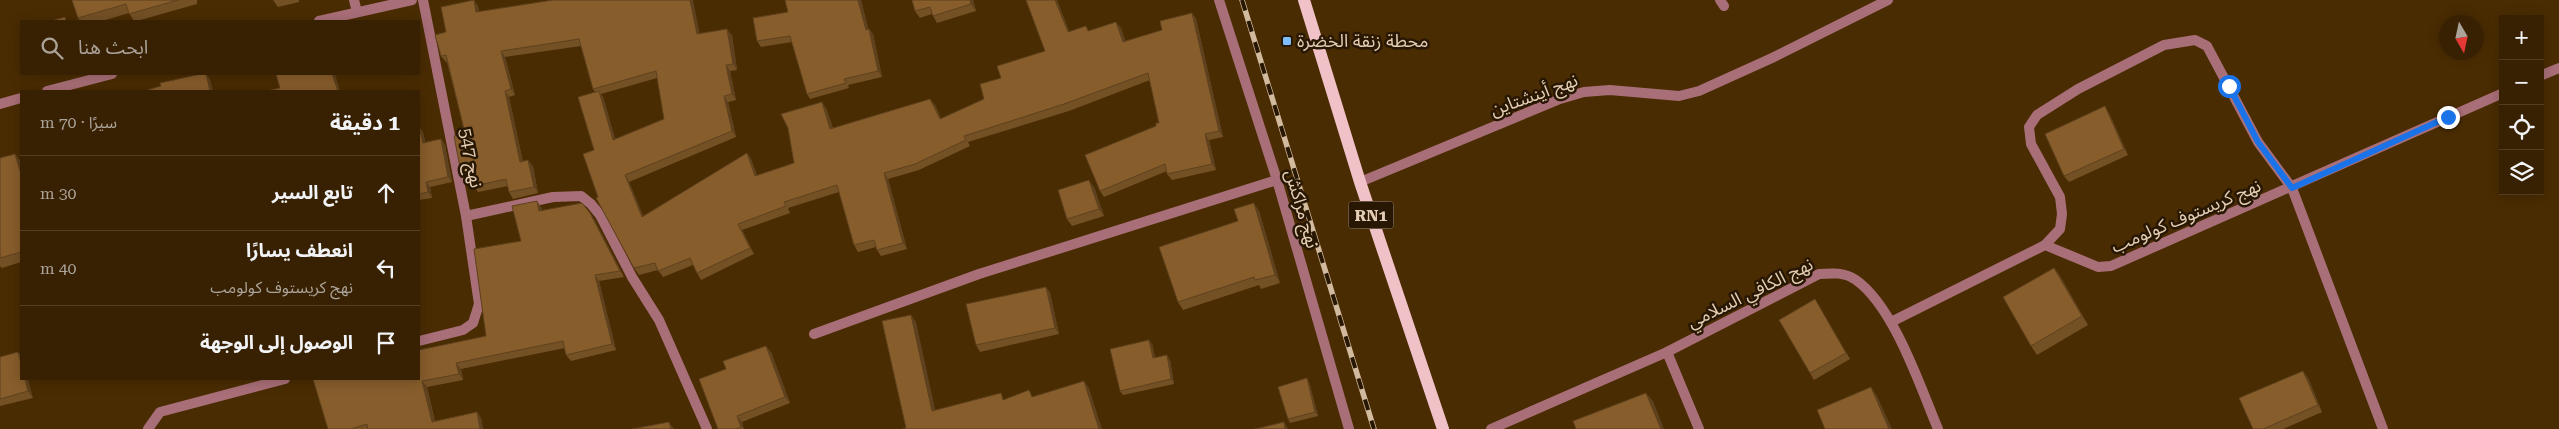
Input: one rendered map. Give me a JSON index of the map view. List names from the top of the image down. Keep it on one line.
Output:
{"streets":{"main road":["RN1"],"street":["نهج أينشتاين","نهج 547","نهج مراكش","نهج كريستوف كولومب","نهج الكافي السلامي"]},"crossings":[["نهج أينشتاين","RN1"]],"places":{"transit":["محطة زنقة الخضرة"]},"north":"bottom","page":{"map_buttons":["+","−"],"search":"ابحث هنا","heading":["1 دقيقة","سيرًا · 70 m"],"list":[["تابع السير","30 m"],["انعطف يسارًا","نهج كريستوف كولومب","40 m"],"الوصول إلى الوجهة"]}}
